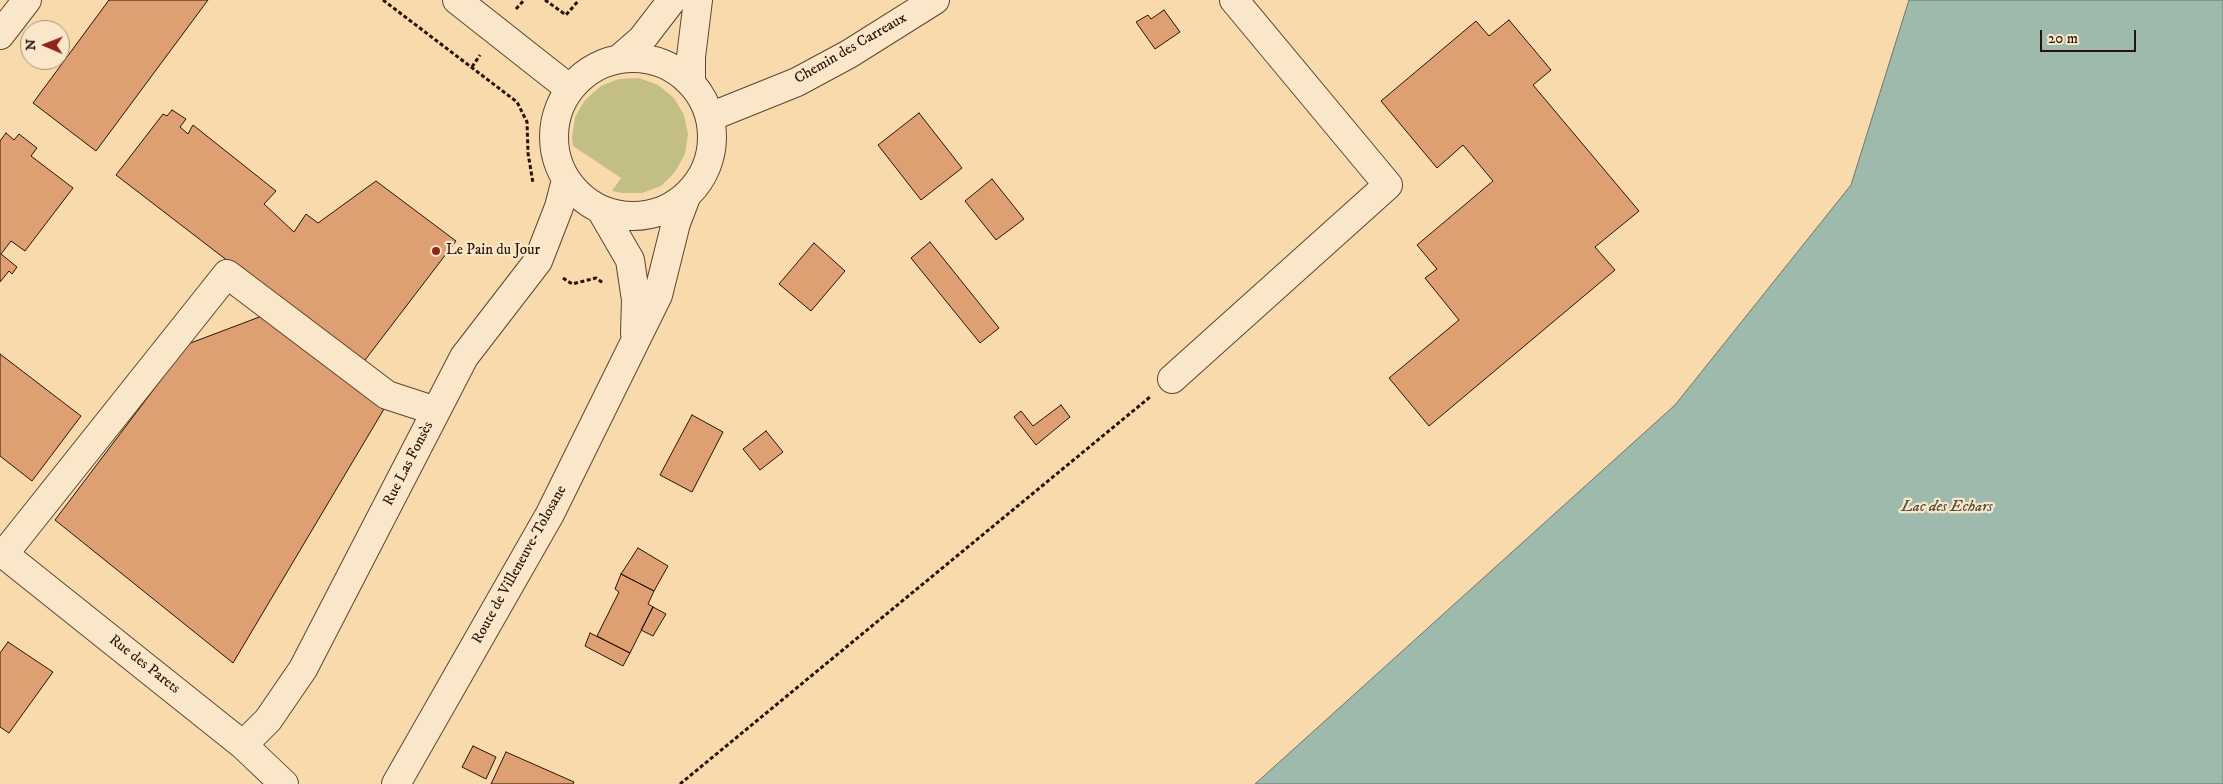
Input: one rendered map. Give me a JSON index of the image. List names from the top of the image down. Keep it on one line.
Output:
{"streets":{"street":["Chemin des Carreaux","Rue Las Fonsès","Route de Villeneuve-Tolosane","Rue des Parets"]},"crossings":[["Chemin des Carreaux","Rue Las Fonsès"],["Chemin des Carreaux","Route de Villeneuve-Tolosane"],["Rue Las Fonsès","Route de Villeneuve-Tolosane"],["Rue Las Fonsès","Rue des Parets"]],"water":["Lac des Echars"],"places":["Le Pain du Jour"],"scale_bar":"20 m","north":"left"}
